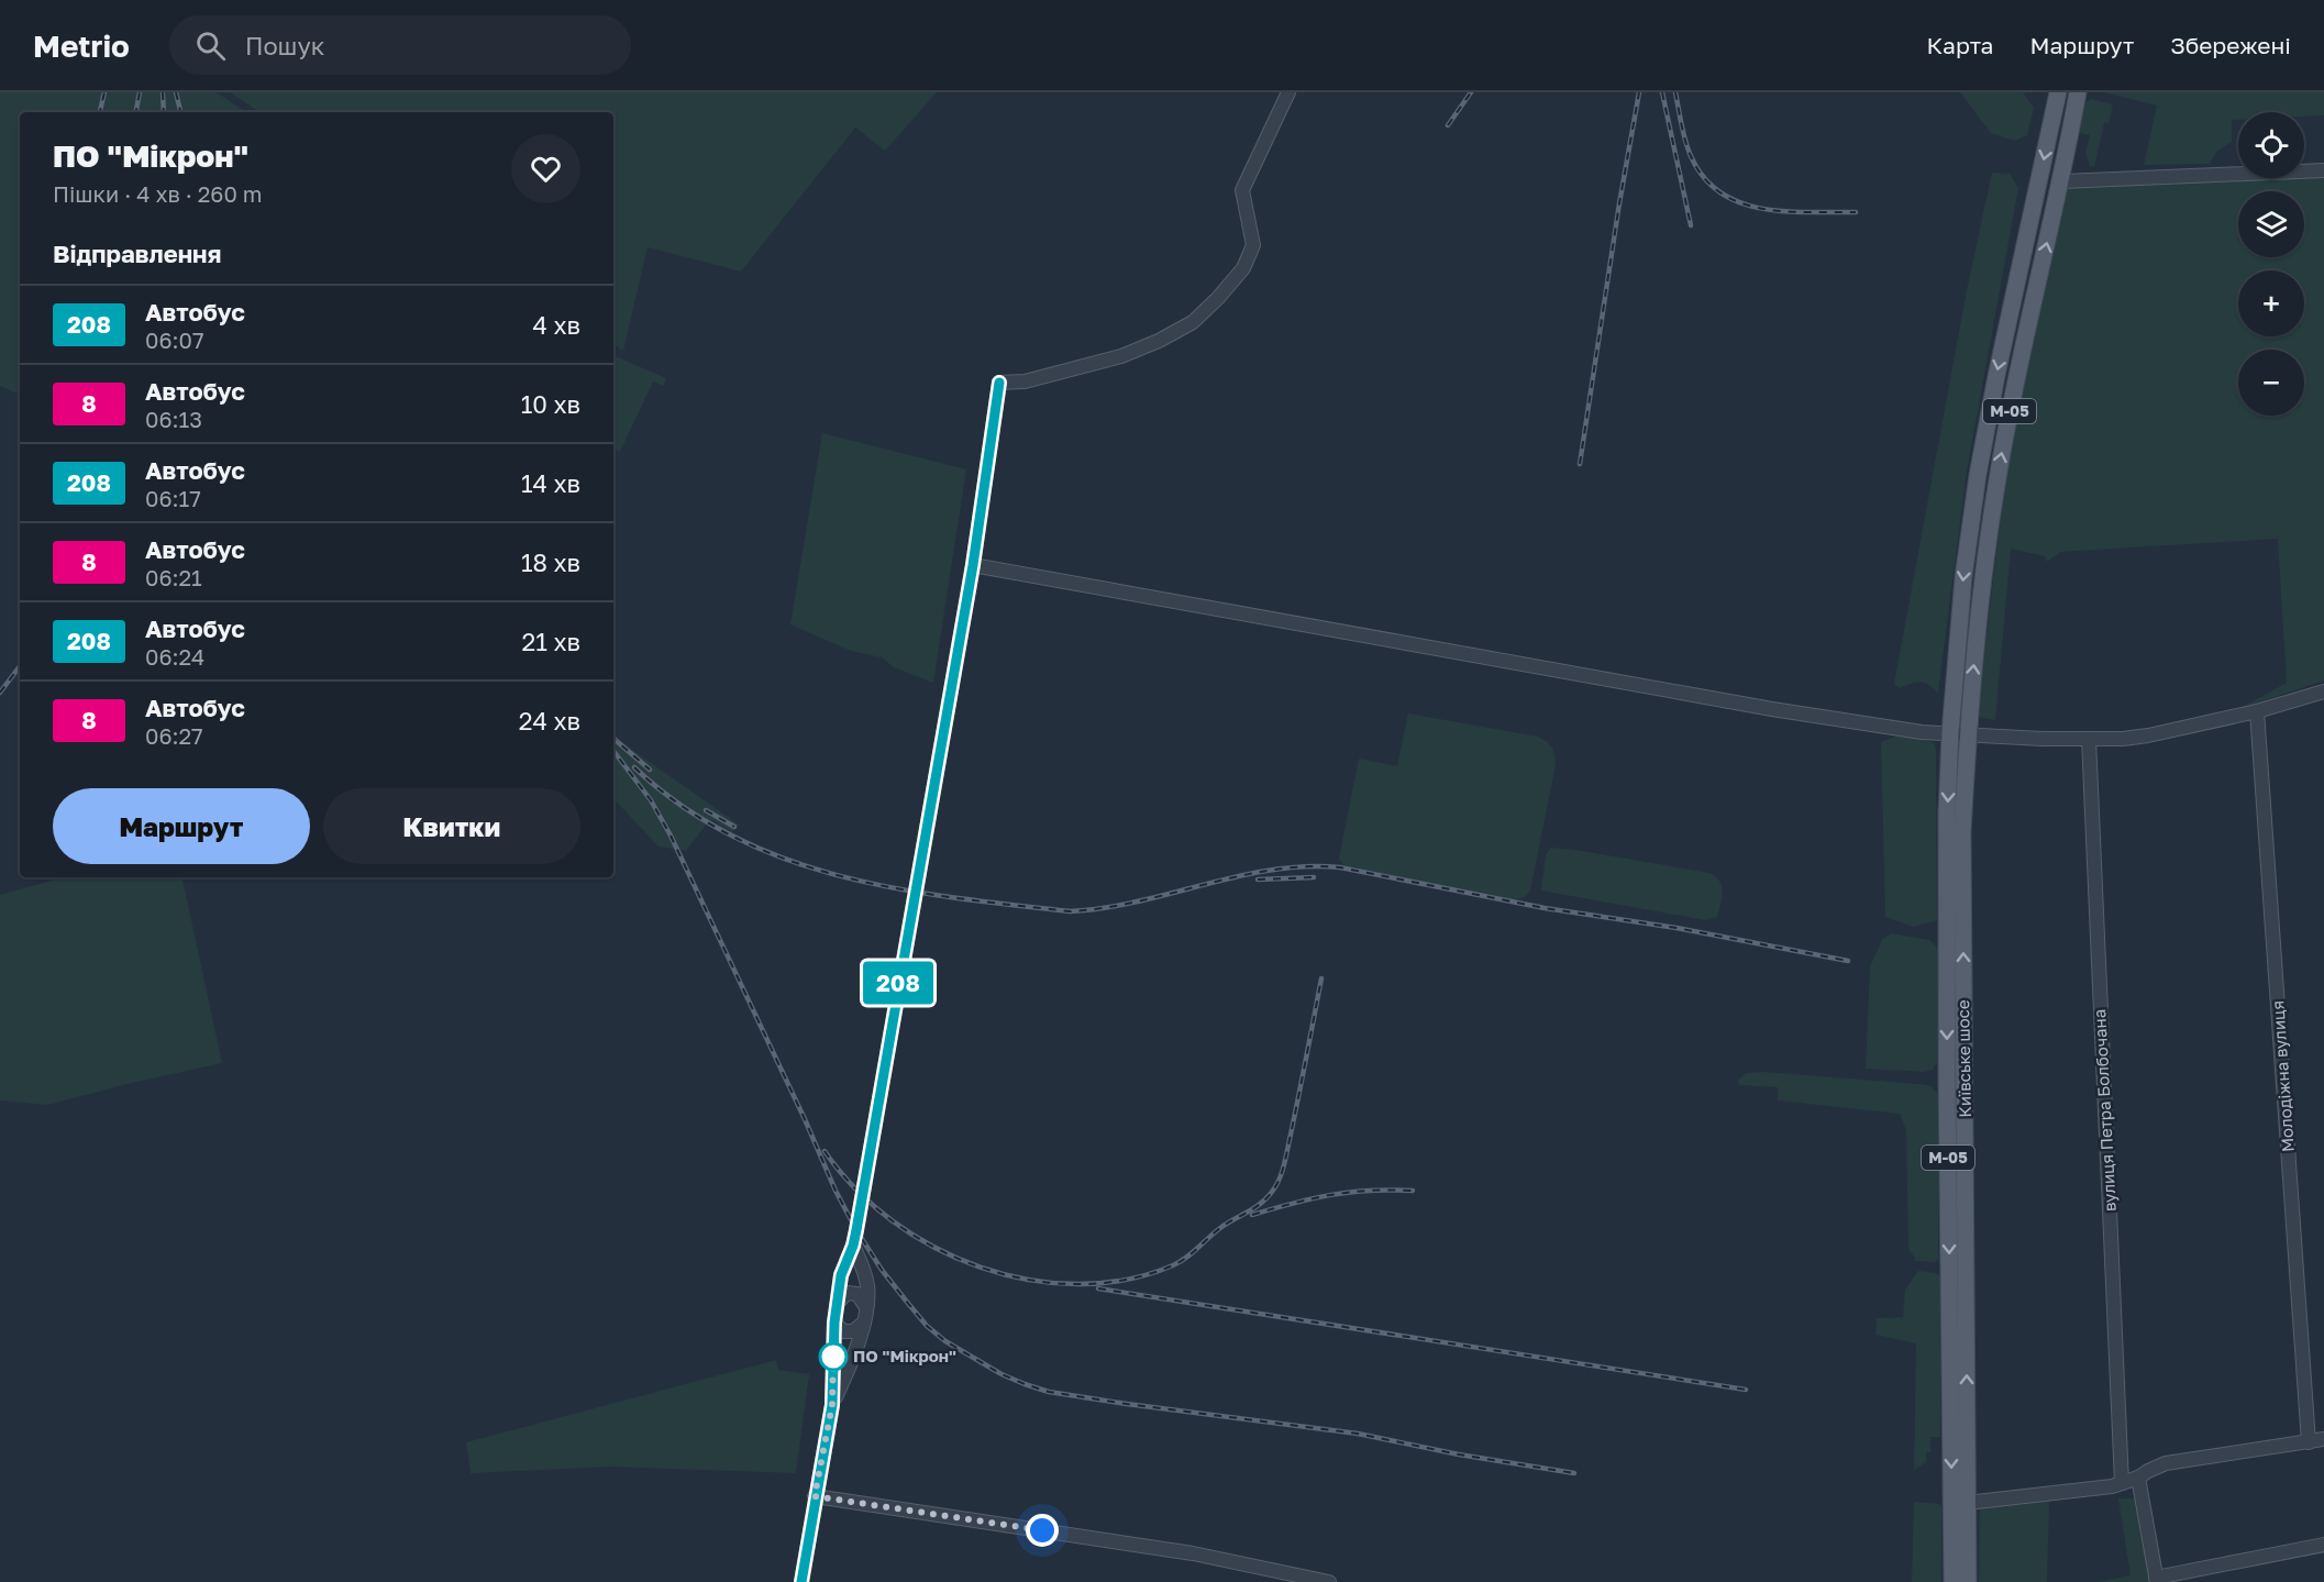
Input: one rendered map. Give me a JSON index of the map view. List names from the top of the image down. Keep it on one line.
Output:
{"streets":{"main road":["М-05","Київське шосе"],"street":["Молодіжна вулиця","вулиця Петра Болбочана"]},"crossings":[["М-05","Київське шосе"]],"places":["ПО \"Мікрон\""],"lines":["bus line 208"],"page":{"header":"Metrio","search":"Пошук","nav":["Карта","Маршрут","Збережені"],"on_map":"208","map_buttons":["+","−"],"heading":[["ПО \"Мікрон\"","Пішки · 4 хв · 260 m"],"Відправлення"],"list":[{"mark":"208","name":"Автобус","note":"06:07","value":"4 хв"},{"mark":"8","name":"Автобус","note":"06:13","value":"10 хв"},{"mark":"208","name":"Автобус","note":"06:17","value":"14 хв"},{"mark":"8","name":"Автобус","note":"06:21","value":"18 хв"},{"mark":"208","name":"Автобус","note":"06:24","value":"21 хв"},{"mark":"8","name":"Автобус","note":"06:27","value":"24 хв"}],"buttons":["Маршрут","Квитки"]}}
